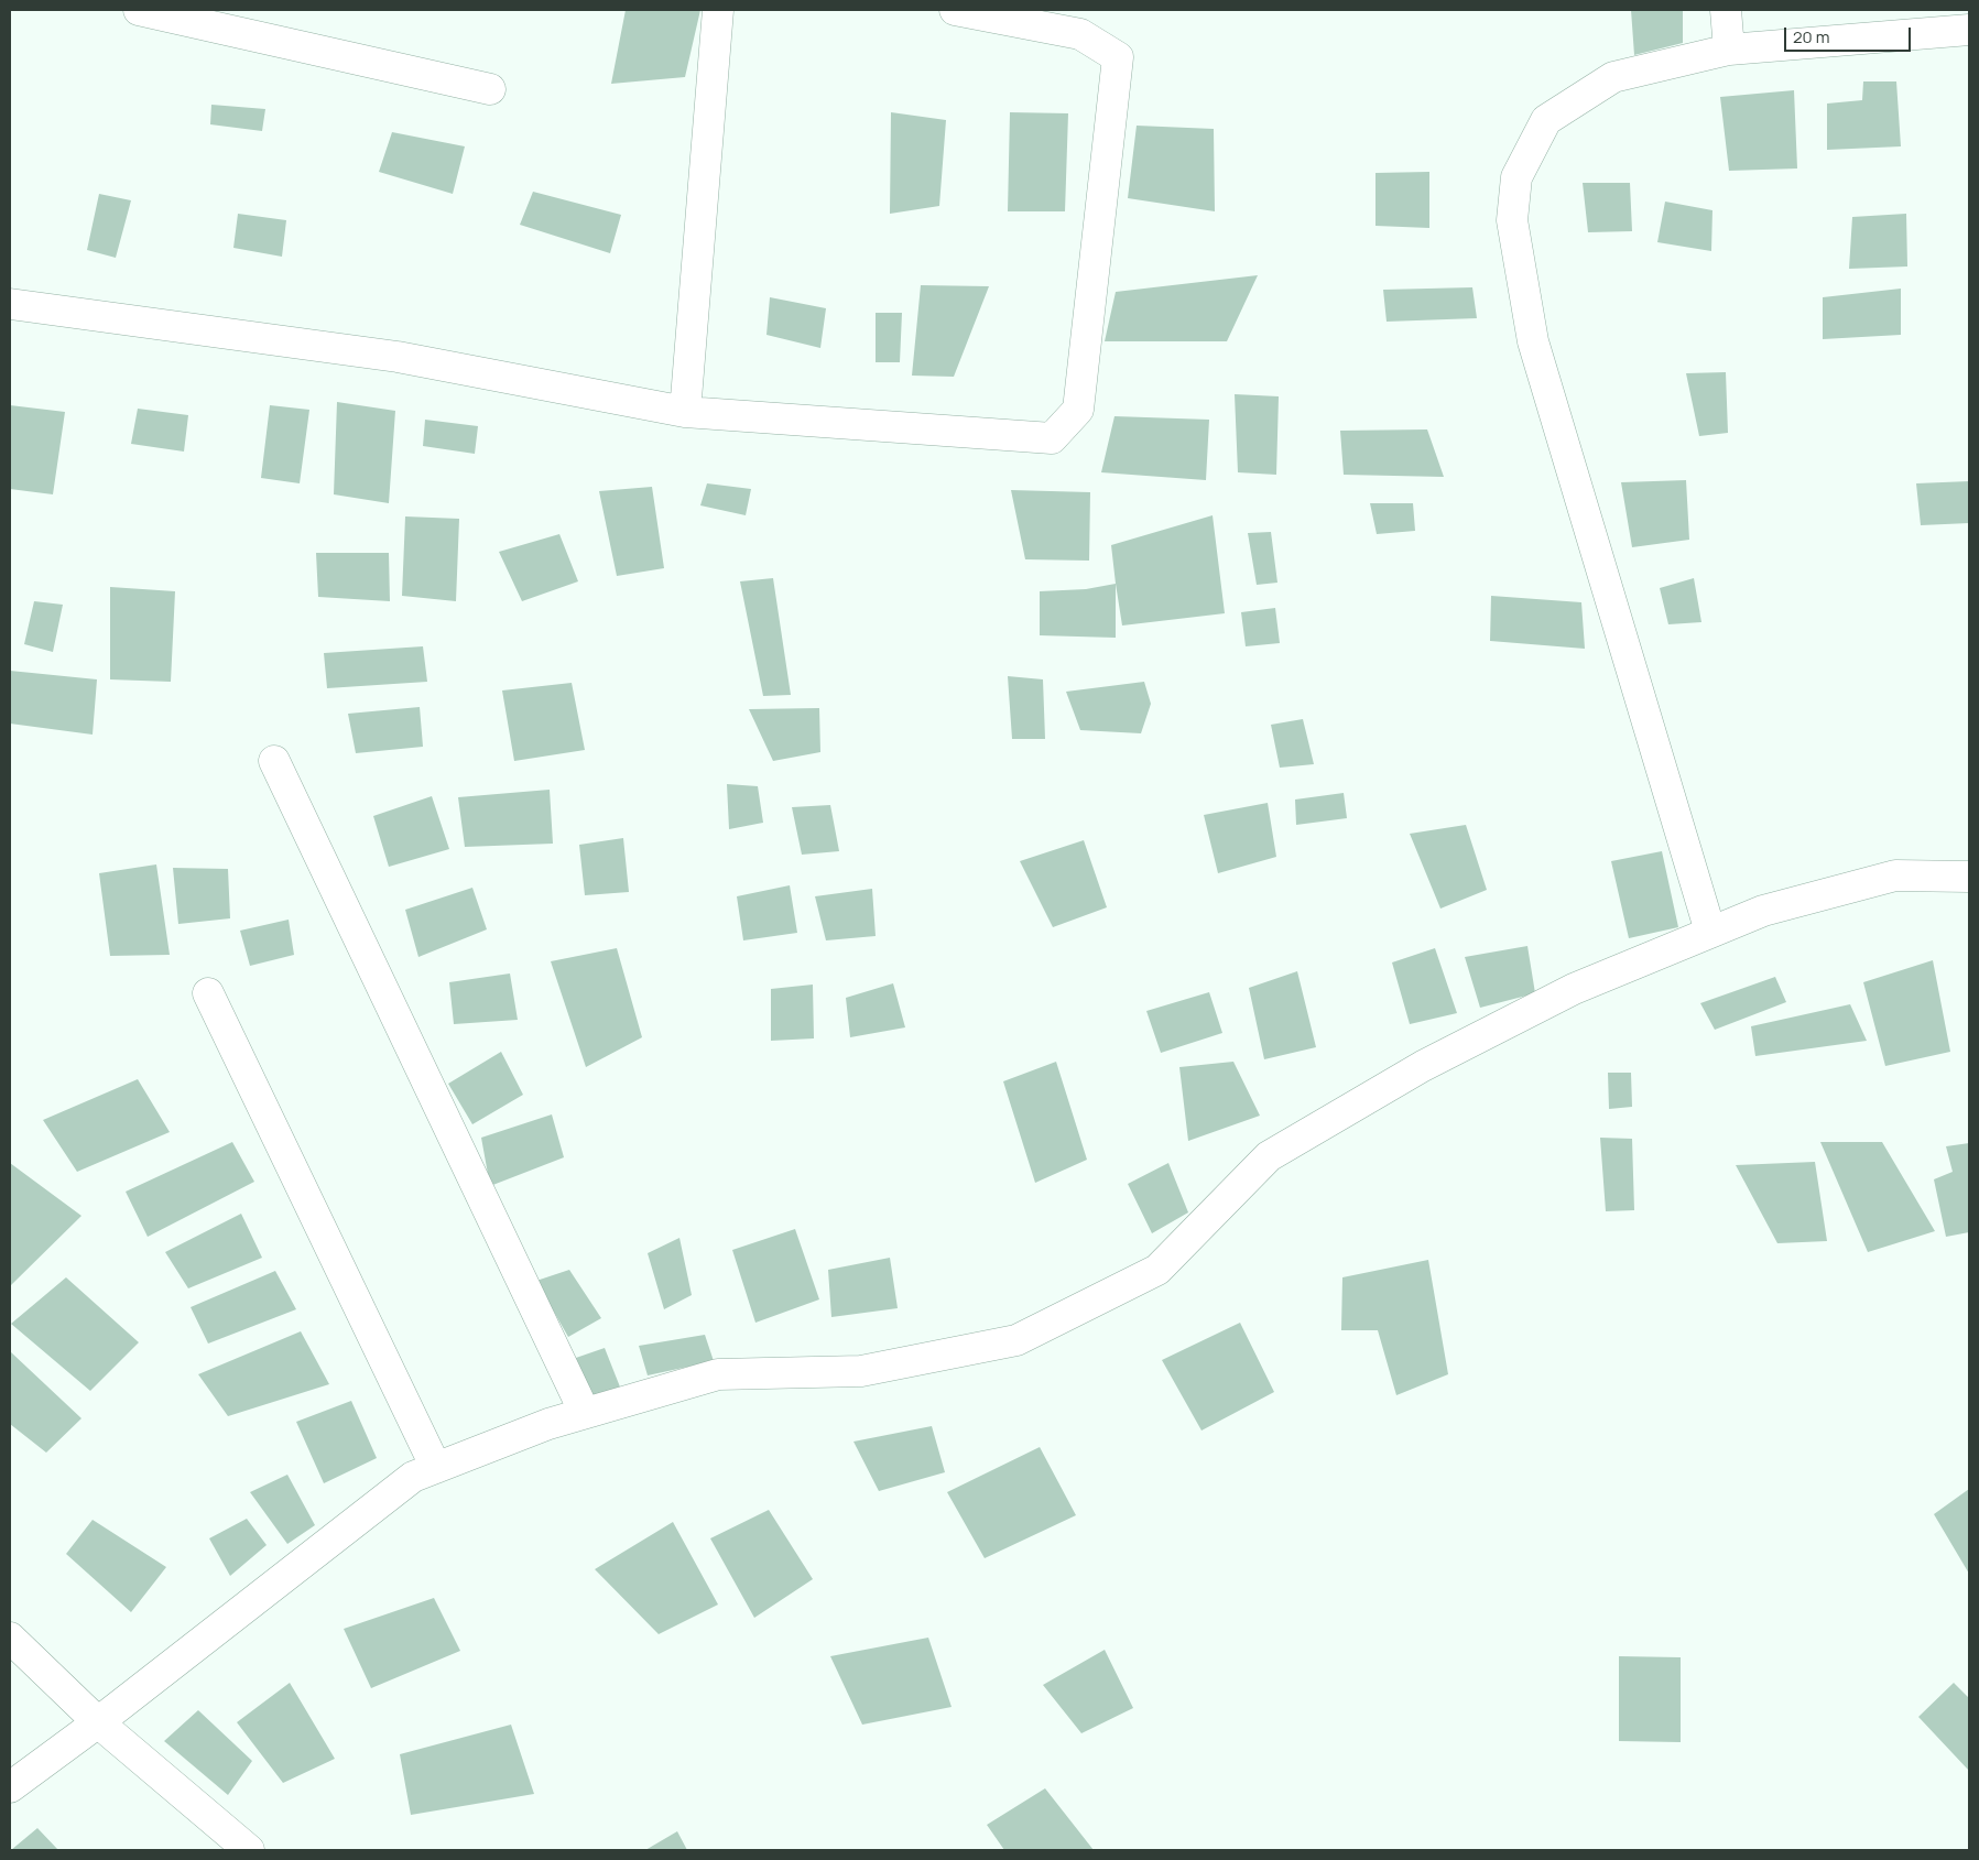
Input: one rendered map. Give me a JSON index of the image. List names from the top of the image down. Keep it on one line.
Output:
{"scale_bar":"20 m"}
